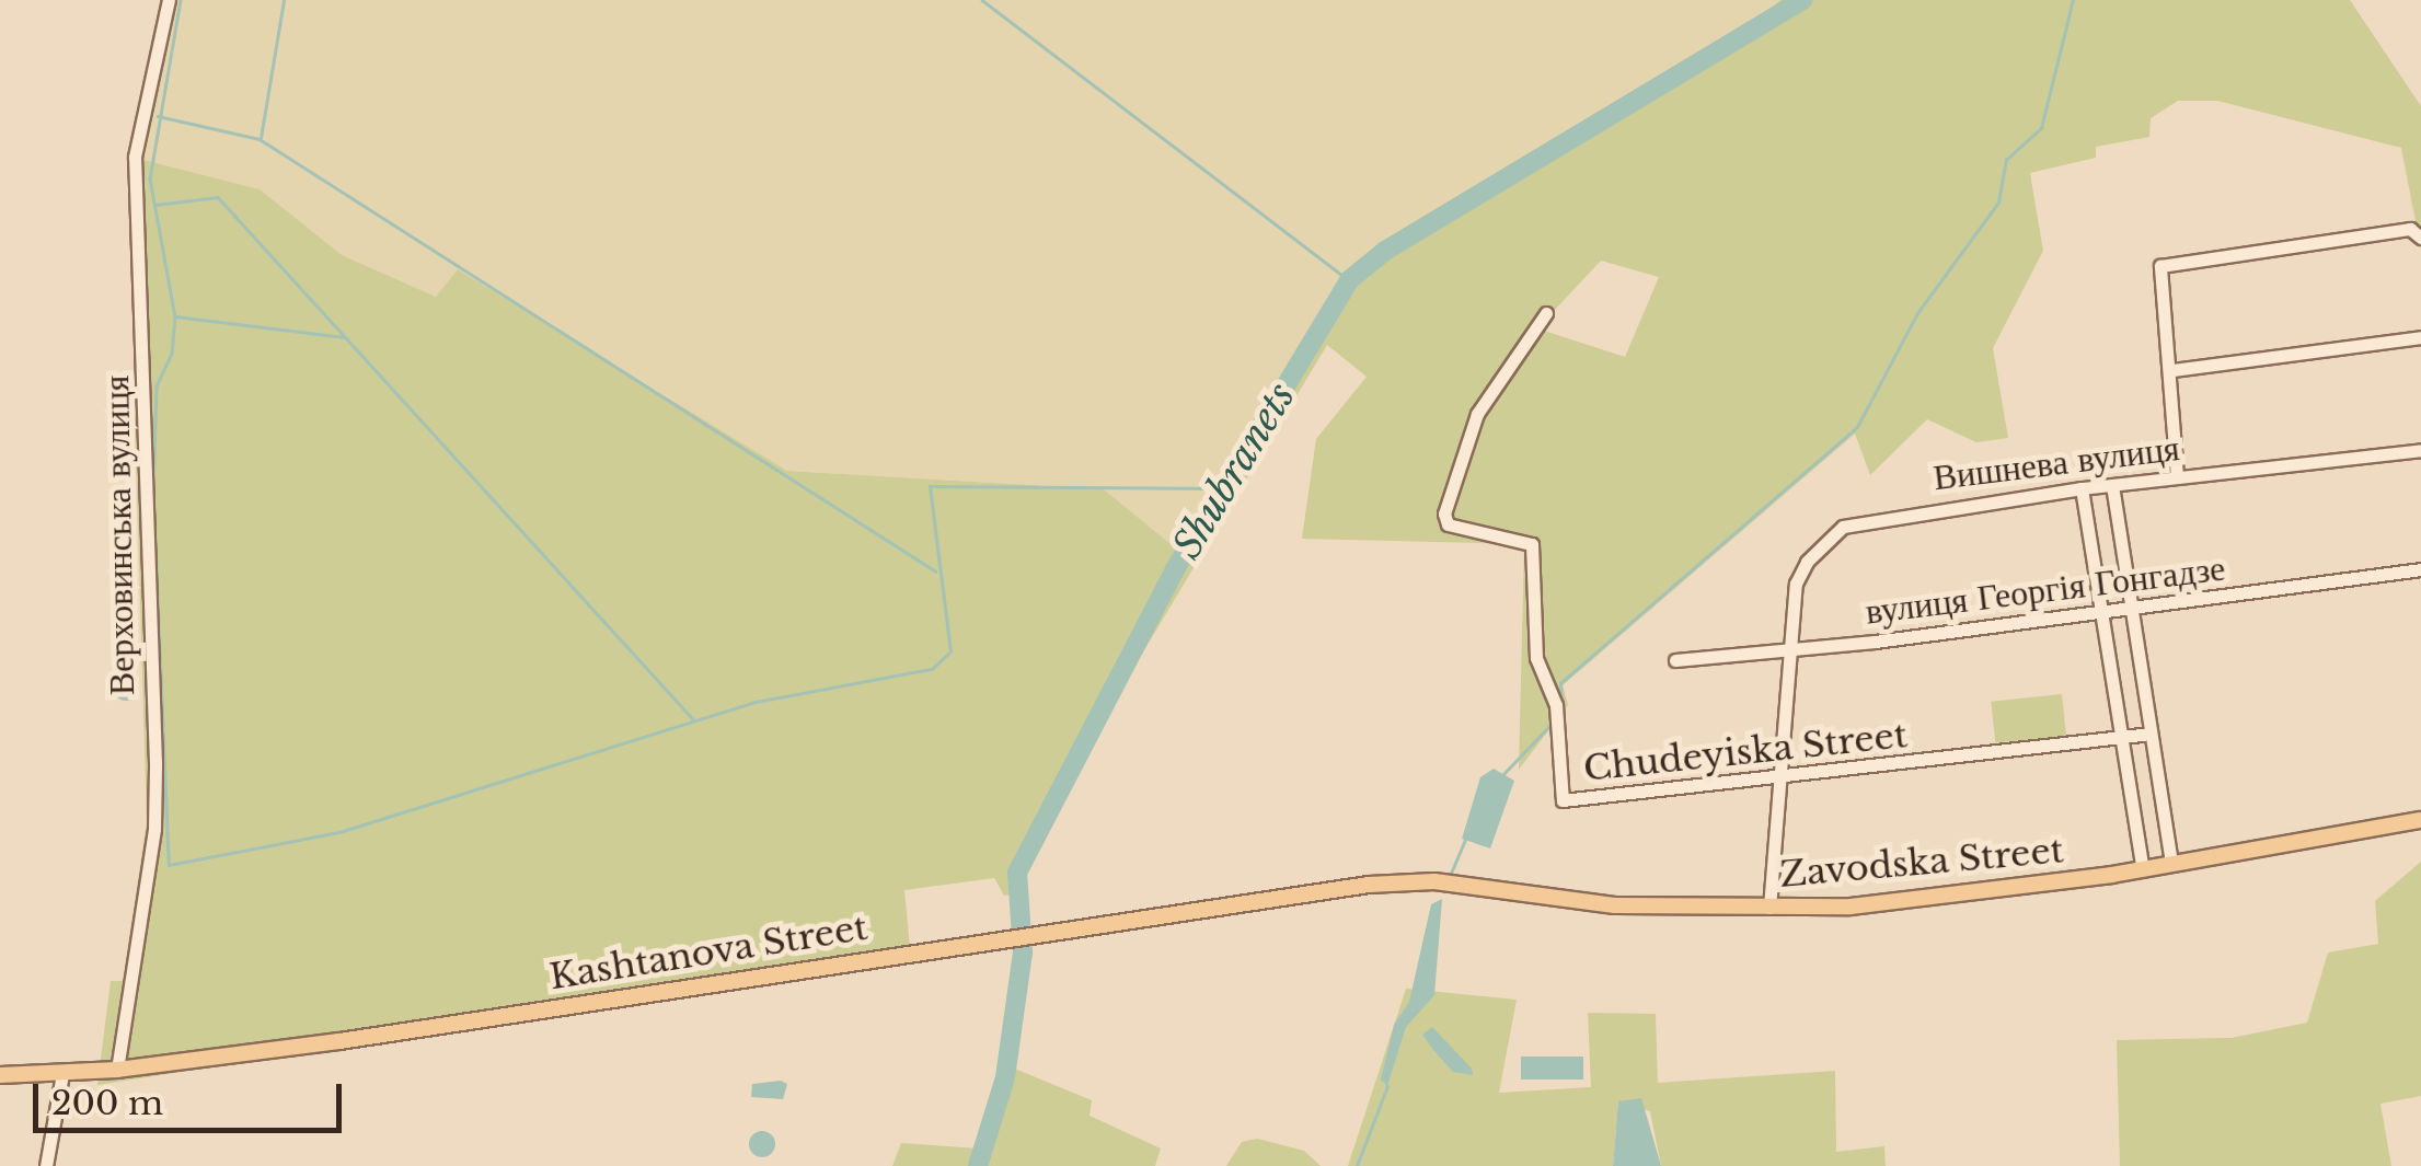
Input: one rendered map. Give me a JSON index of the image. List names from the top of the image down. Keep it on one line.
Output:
{"streets":{"main road":["Zavodska Street","Kashtanova Street"],"street":["Вишнева вулиця","Верховинська вулиця","вулиця Георгія Гонгадзе","Chudeyiska Street"]},"crossings":[["Вишнева вулиця","вулиця Георгія Гонгадзе"],["Вишнева вулиця","Chudeyiska Street"],["Вишнева вулиця","Zavodska Street"],["Верховинська вулиця","Kashtanova Street"],["Zavodska Street","Kashtanova Street"]],"water":["Shubranets"],"scale_bar":"200 m"}
